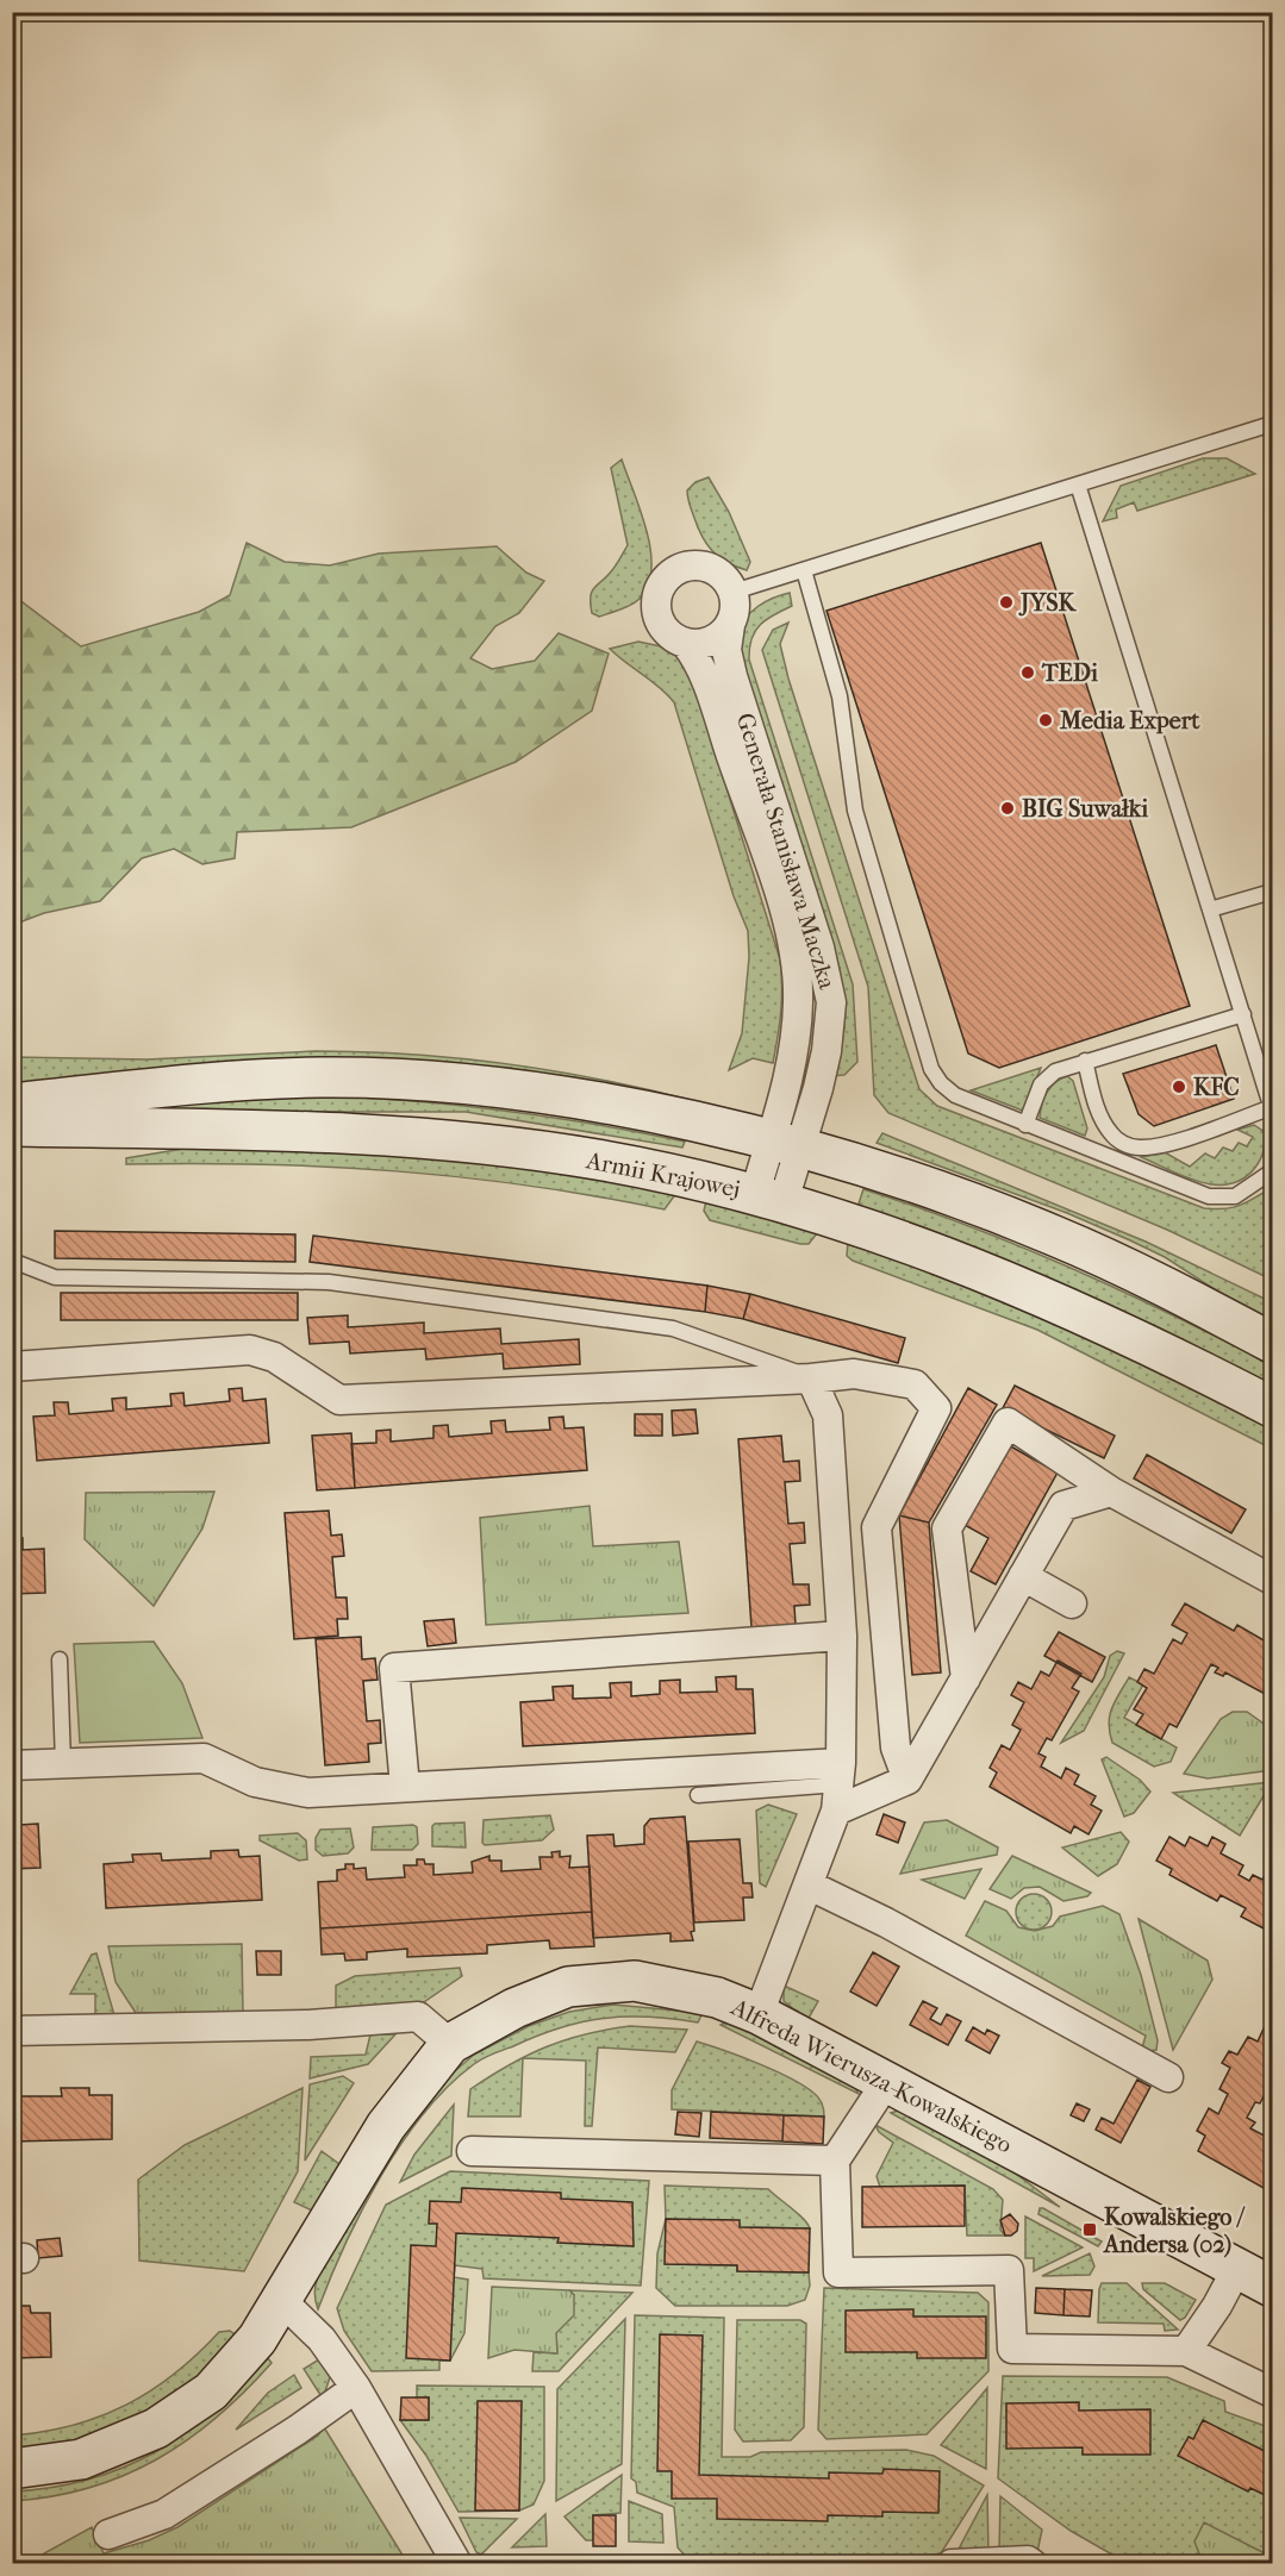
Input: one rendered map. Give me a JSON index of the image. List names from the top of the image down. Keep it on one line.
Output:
{"streets":{"main road":["Armii Krajowej","Alfreda Wierusza-Kowalskiego"],"street":["Generała Stanisława Maczka"]},"crossings":[["Generała Stanisława Maczka","Armii Krajowej"]],"places":{"other":["JYSK","TEDi","Media Expert","BIG Suwałki","KFC"],"transit":["Kowalskiego / Andersa (02)"]}}
